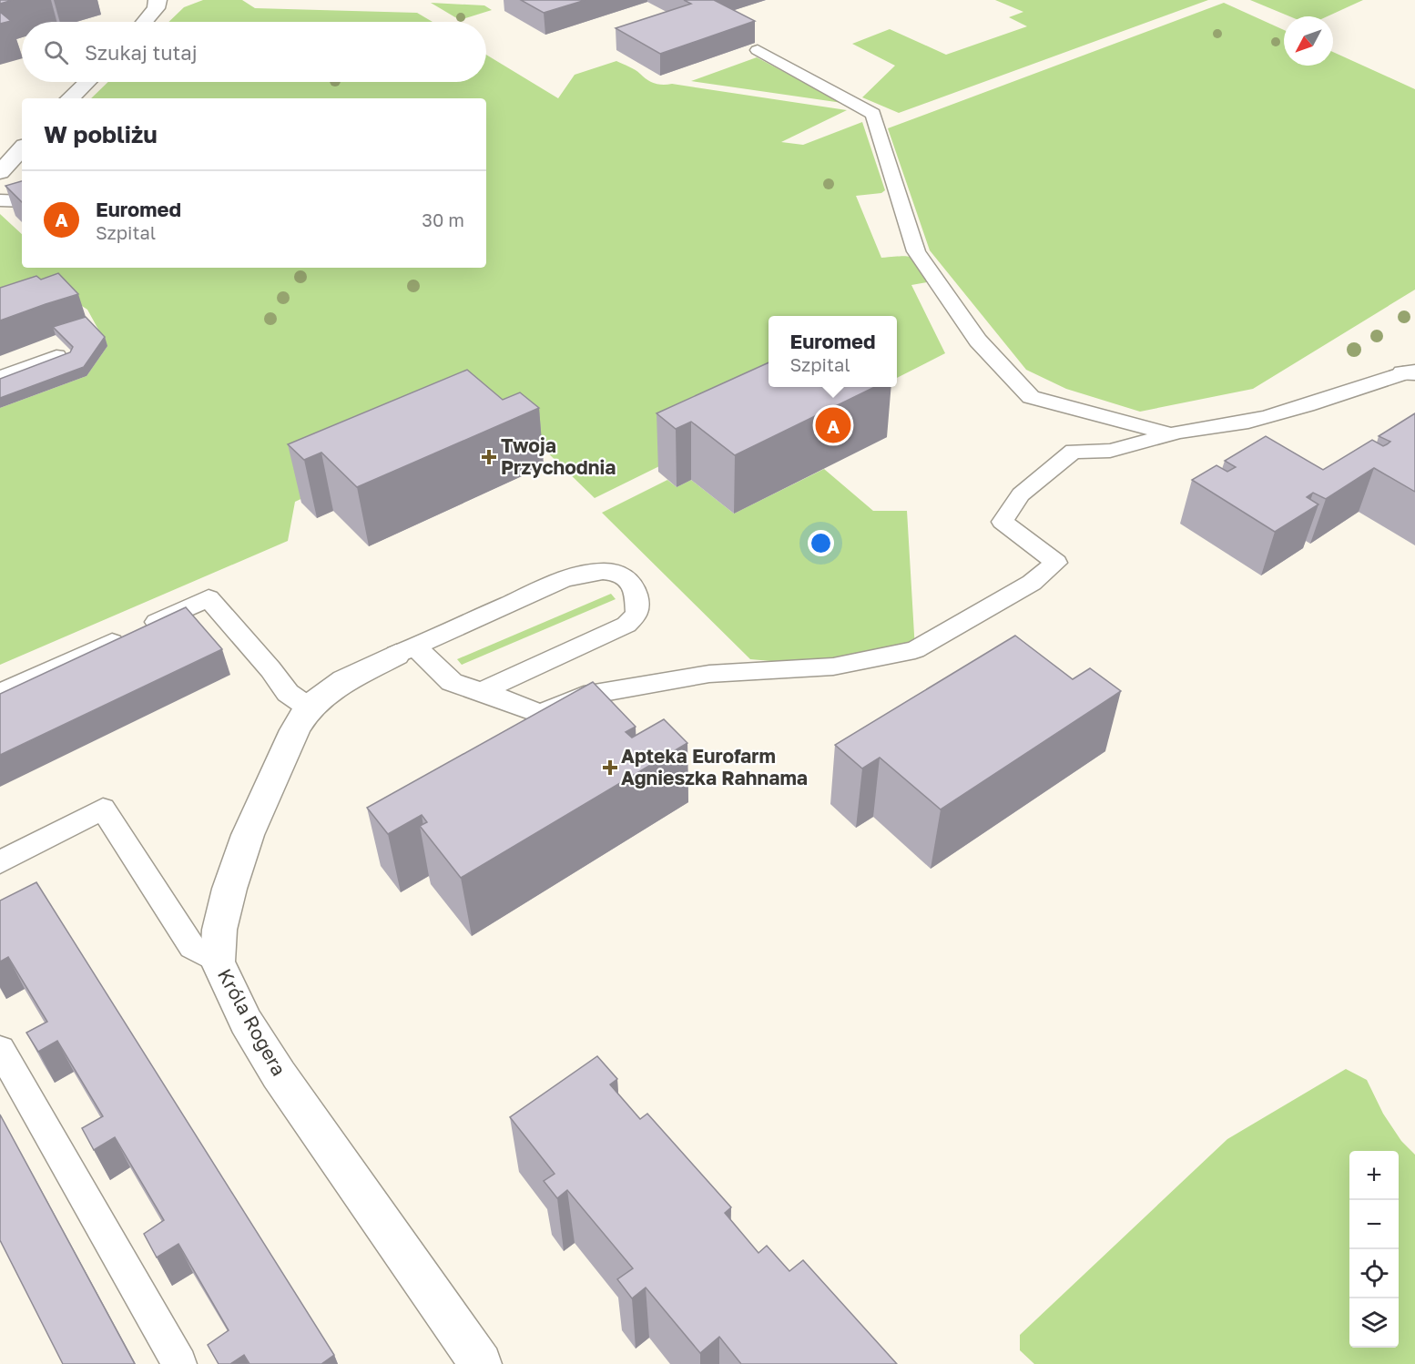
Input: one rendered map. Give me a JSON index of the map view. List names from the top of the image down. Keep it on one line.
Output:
{"streets":{"street":["Króla Rogera"]},"places":{"health":["Twoja Przychodnia","Apteka Eurofarm Agnieszka Rahnama"]},"north":"bottom left","page":{"search":"Szukaj tutaj","heading":"W pobliżu","list":[{"mark":"A","name":"Euromed","note":"Szpital","value":"30 m"}],"popup":["Euromed","Szpital"],"pins":"A","map_buttons":["+","−"]}}
